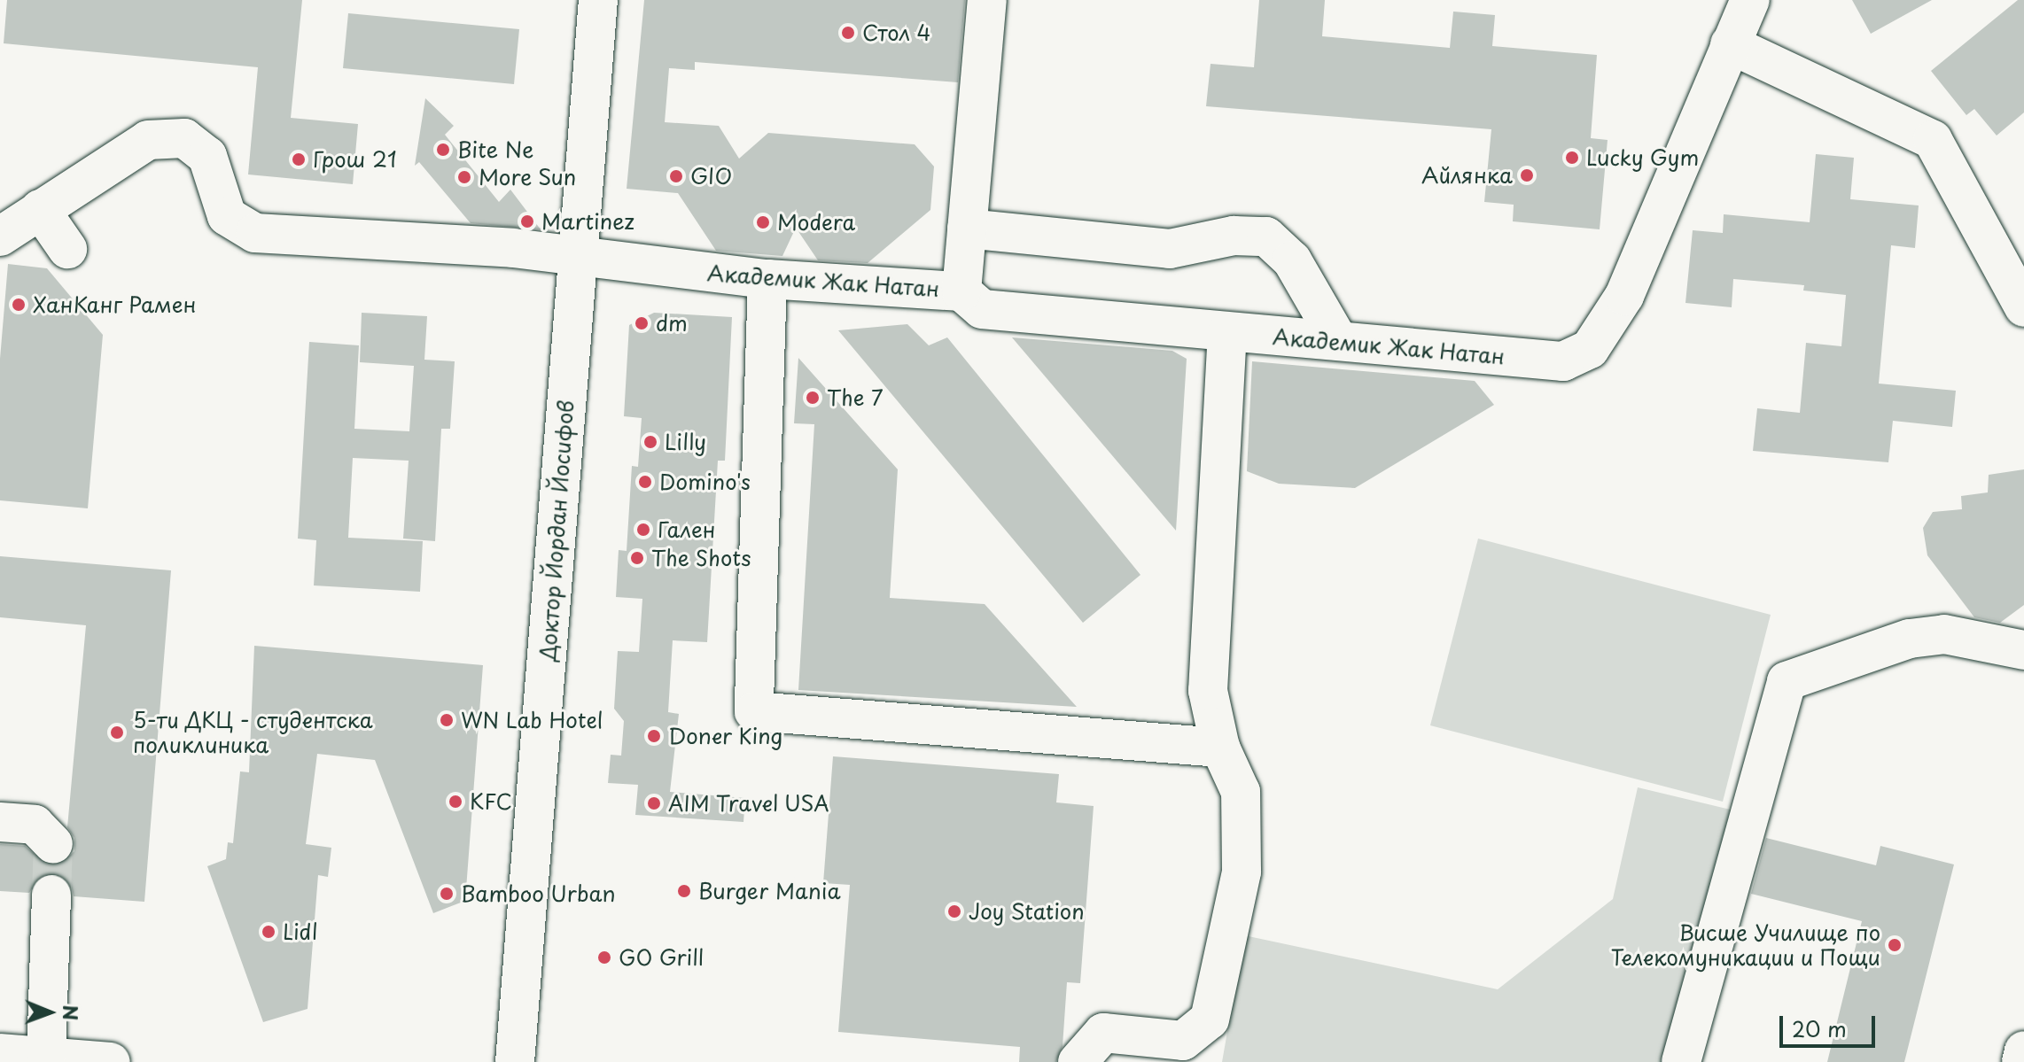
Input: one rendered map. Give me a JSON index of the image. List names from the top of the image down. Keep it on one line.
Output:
{"streets":{"street":["Академик Жак Натан","Доктор Йордан Йосифов"]},"crossings":[["Академик Жак Натан","Доктор Йордан Йосифов"]],"places":["Стол 4","Bite Ne","Lucky Gym","Грош 21","Айлянка","GIO","More Sun","Martinez","Modera","ХанКанг Рамен","dm","The 7","Lilly","Domino's","Гален","The Shots","WN Lab Hotel","5-ти ДКЦ - студентска поликлиника","Doner King","KFC","AIM Travel USA","Burger Mania","Bamboo Urban","Joy Station","Lidl","Висше Училище по Телекомуникации и Пощи","GO Grill"],"scale_bar":"20 m","north":"right"}
